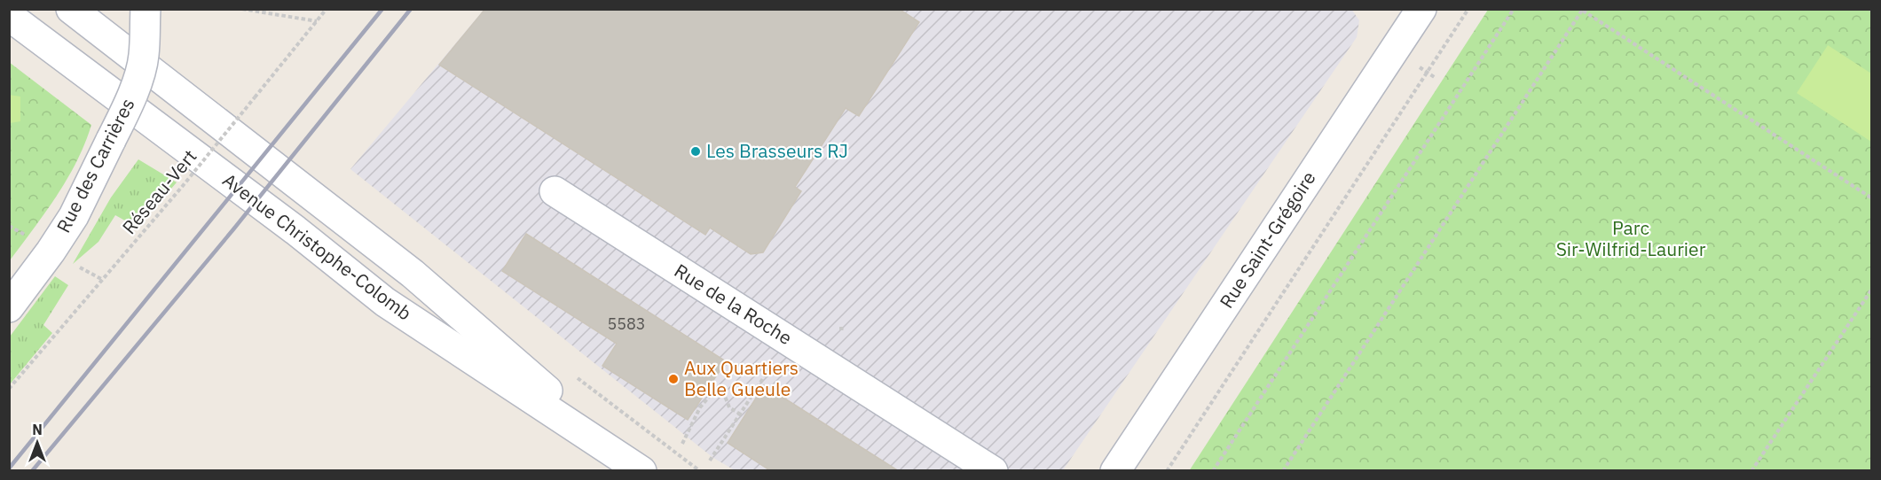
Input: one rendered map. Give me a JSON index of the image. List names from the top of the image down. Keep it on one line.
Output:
{"streets":{"main road":["Rue des Carrières","Rue Saint-Grégoire","Avenue Christophe-Colomb","Rue de la Roche"],"path":["Réseau-Vert"]},"parks":["Parc Sir-Wilfrid-Laurier"],"places":["Les Brasseurs RJ","Aux Quartiers Belle Gueule"],"house_numbers":["5583"],"north":"top"}
